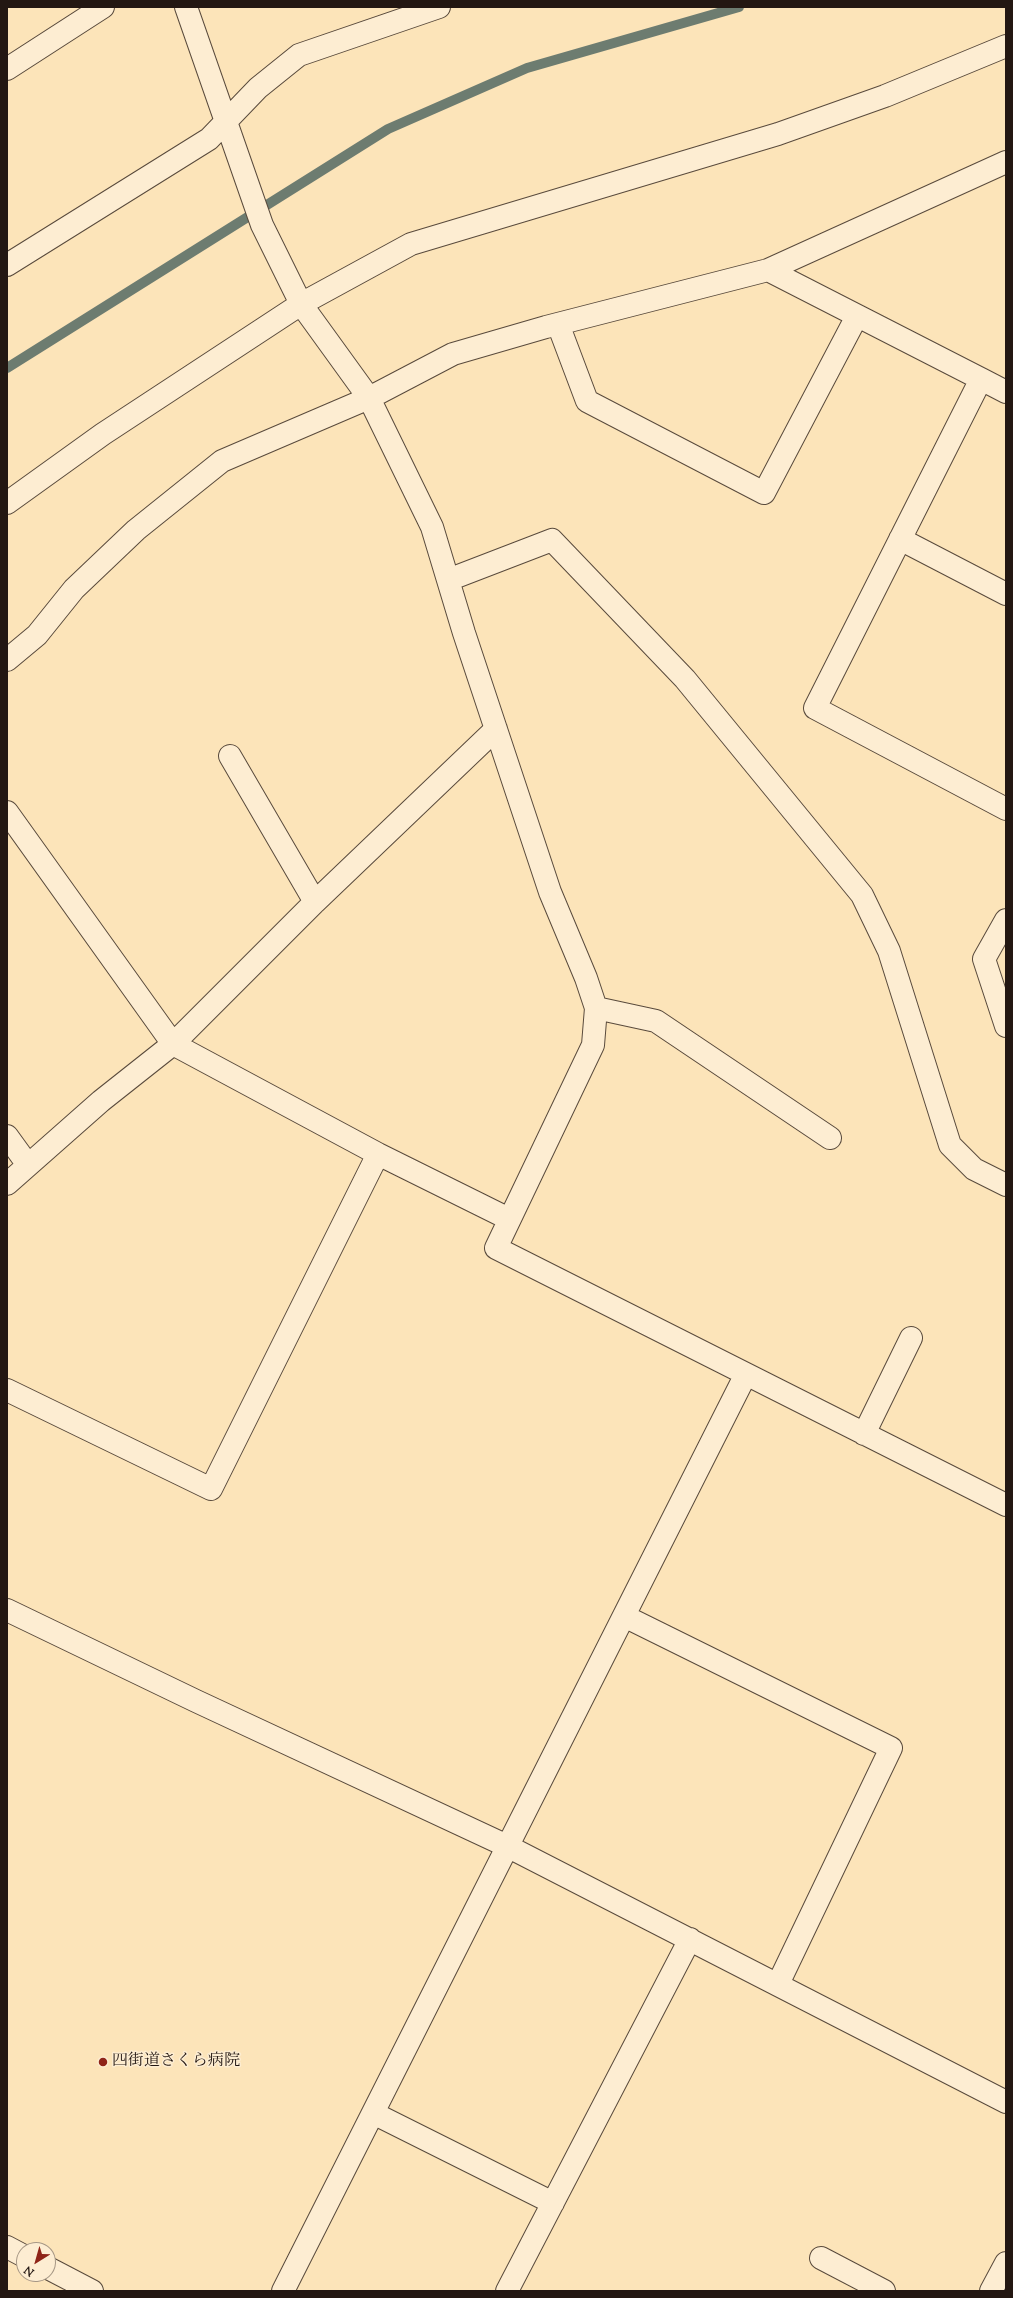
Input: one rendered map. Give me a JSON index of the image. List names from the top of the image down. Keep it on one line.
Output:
{"places":["四街道さくら病院"],"north":"bottom left"}
